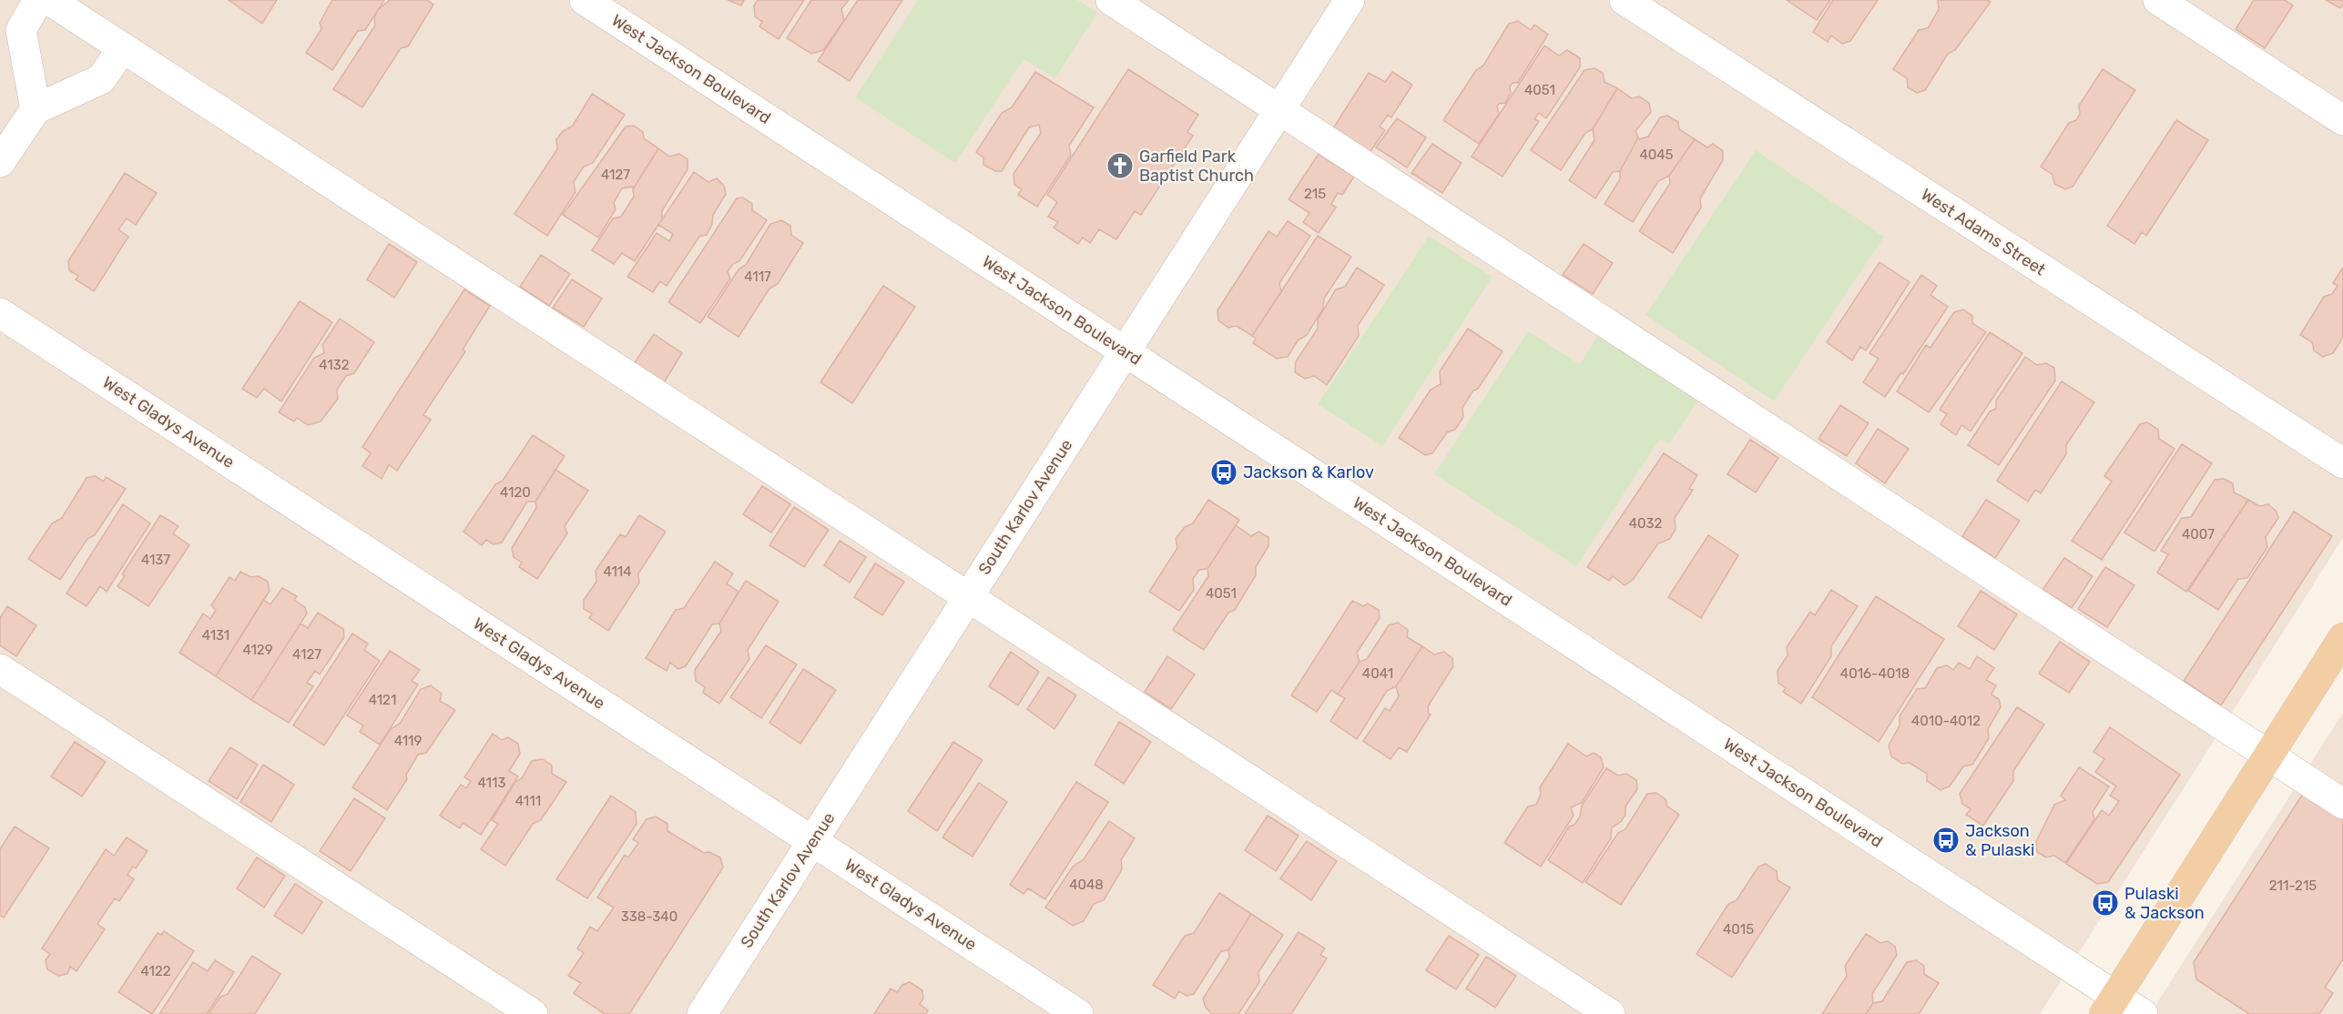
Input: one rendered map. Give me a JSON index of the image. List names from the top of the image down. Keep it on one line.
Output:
{"streets":{"street":["West Jackson Boulevard","West Adams Street","West Gladys Avenue","South Karlov Avenue"]},"crossings":[["West Jackson Boulevard","South Karlov Avenue"],["West Gladys Avenue","South Karlov Avenue"]],"places":{"church":["Garfield Park Baptist Church"],"bus stop":["Jackson & Karlov","Jackson & Pulaski","Pulaski & Jackson"]},"house_numbers":["4051","4045","4127","215","4117","4132","4120","4032","4007","4137","4114","4051","4131","4129","4127","4041","4016-4018","4121","4010-4012","4119","4113","4111","4048","211-215","338-340","4015","4122"]}
